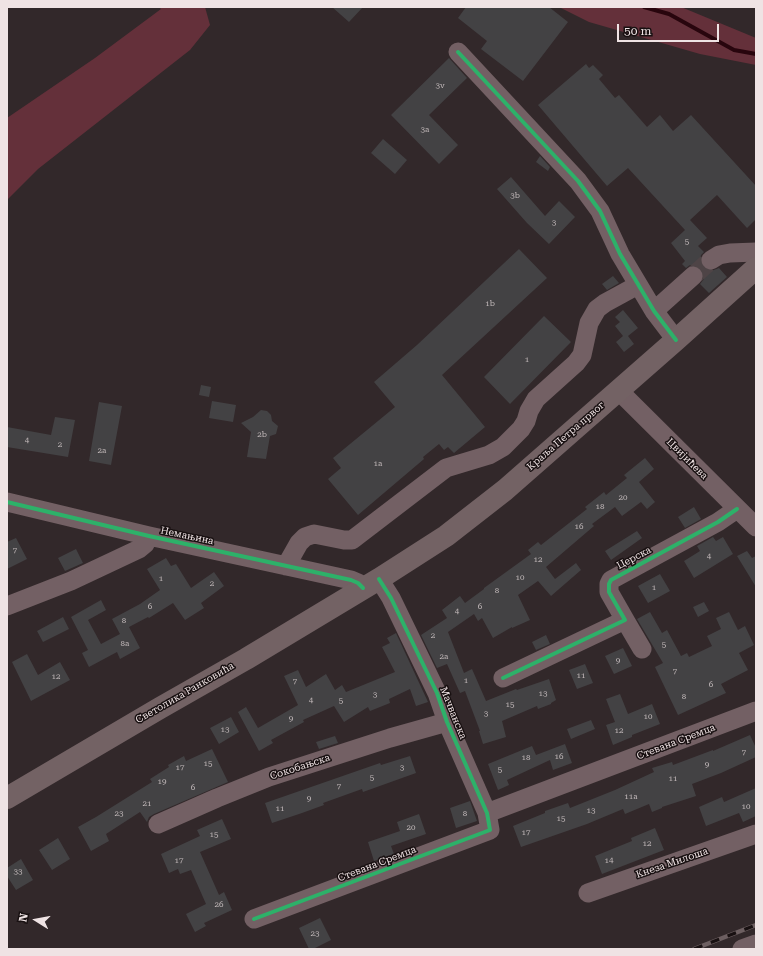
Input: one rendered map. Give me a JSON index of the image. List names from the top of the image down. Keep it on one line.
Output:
{"streets":{"main road":["Краља Петра првог","Светолика Ранковића"],"street":["Цвијићева","Немањина","Церска","Мачванска","Стевана Сремца","Сокобањска","Кнеза Милоша"]},"crossings":[["Краља Петра првог","Цвијићева"],["Краља Петра првог","Немањина"],["Краља Петра првог","Светолика Ранковића"],["Краља Петра првог","Мачванска"],["Цвијићева","Церска"],["Немањина","Светолика Ранковића"],["Немањина","Мачванска"],["Светолика Ранковића","Мачванска"],["Мачванска","Стевана Сремца"],["Мачванска","Сокобањска"]],"house_numbers":["3v","3a","3b","3","5","1b","1","2b","4","2","2a","1a","20","18","16","7","4","12","10","1","2","1","8","6","6","4","8","2","8a","5","2a","9","7","11","12","1","7","6","13","3","8","4","5","15","3","10","9","13","12","7","16","18","15","9","17","3","5","5","11","19","7","6","11a","9","21","10","11","13","23","8","15","20","17","15","12","17","14","33","26","23"],"scale_bar":"50 m","north":"left"}
